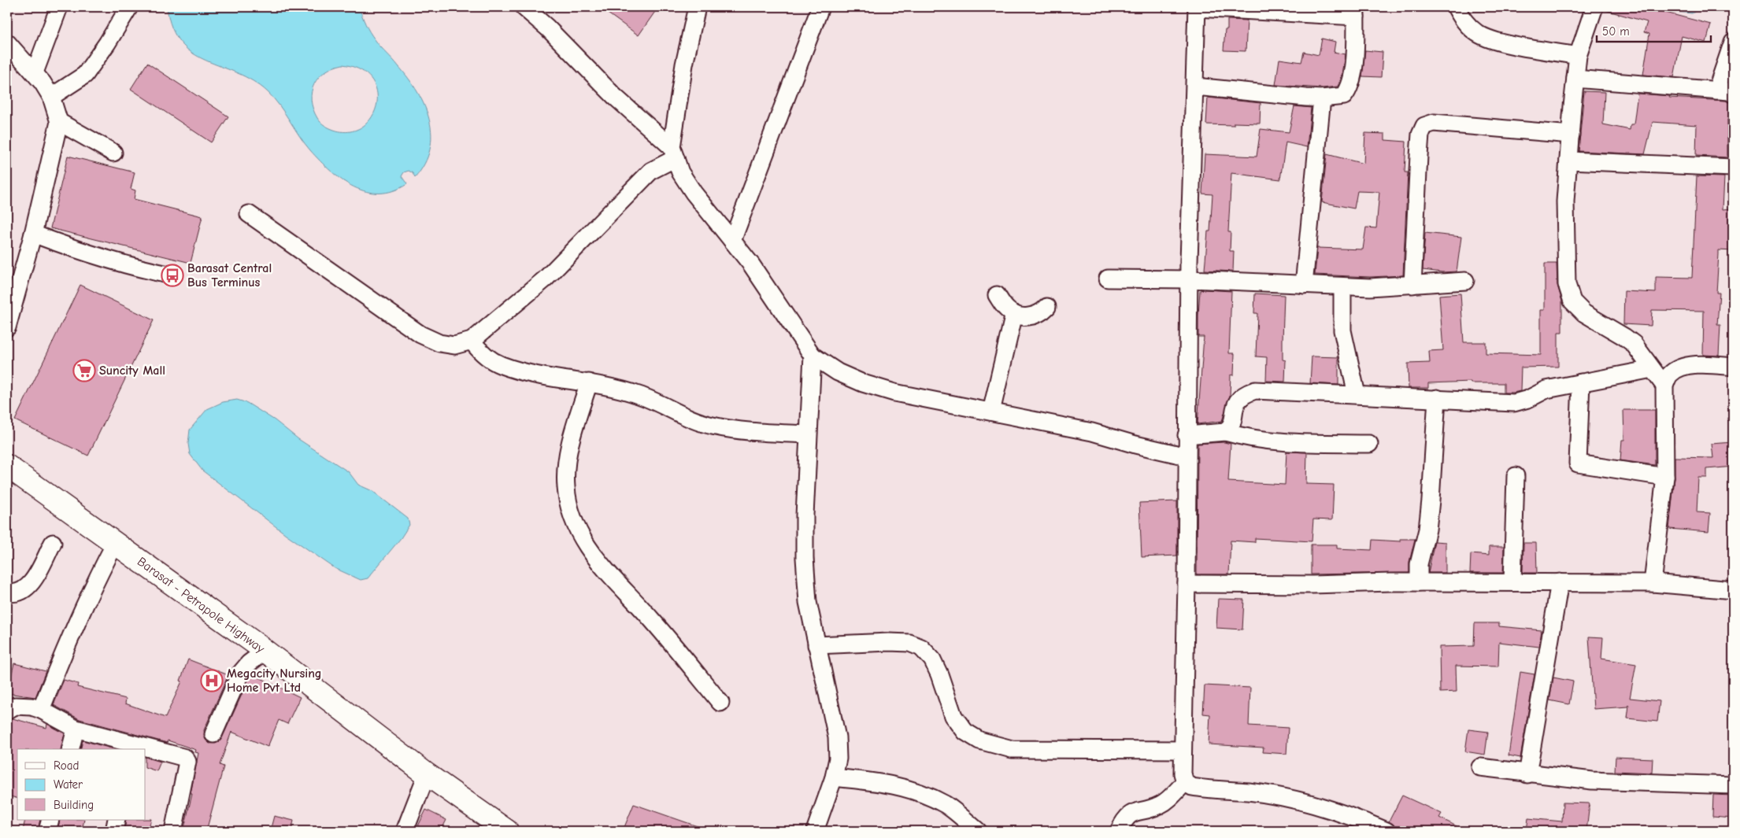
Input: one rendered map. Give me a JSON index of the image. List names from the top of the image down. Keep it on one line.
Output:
{"streets":{"highway":["Barasat - Petrapole Highway"]},"places":{"bus stop":["Barasat Central Bus Terminus"],"supermarket":["Suncity Mall"],"hospital":["Megacity Nursing Home Pvt Ltd"]},"legend":["Road","Water","Building"],"scale_bar":"50 m"}
